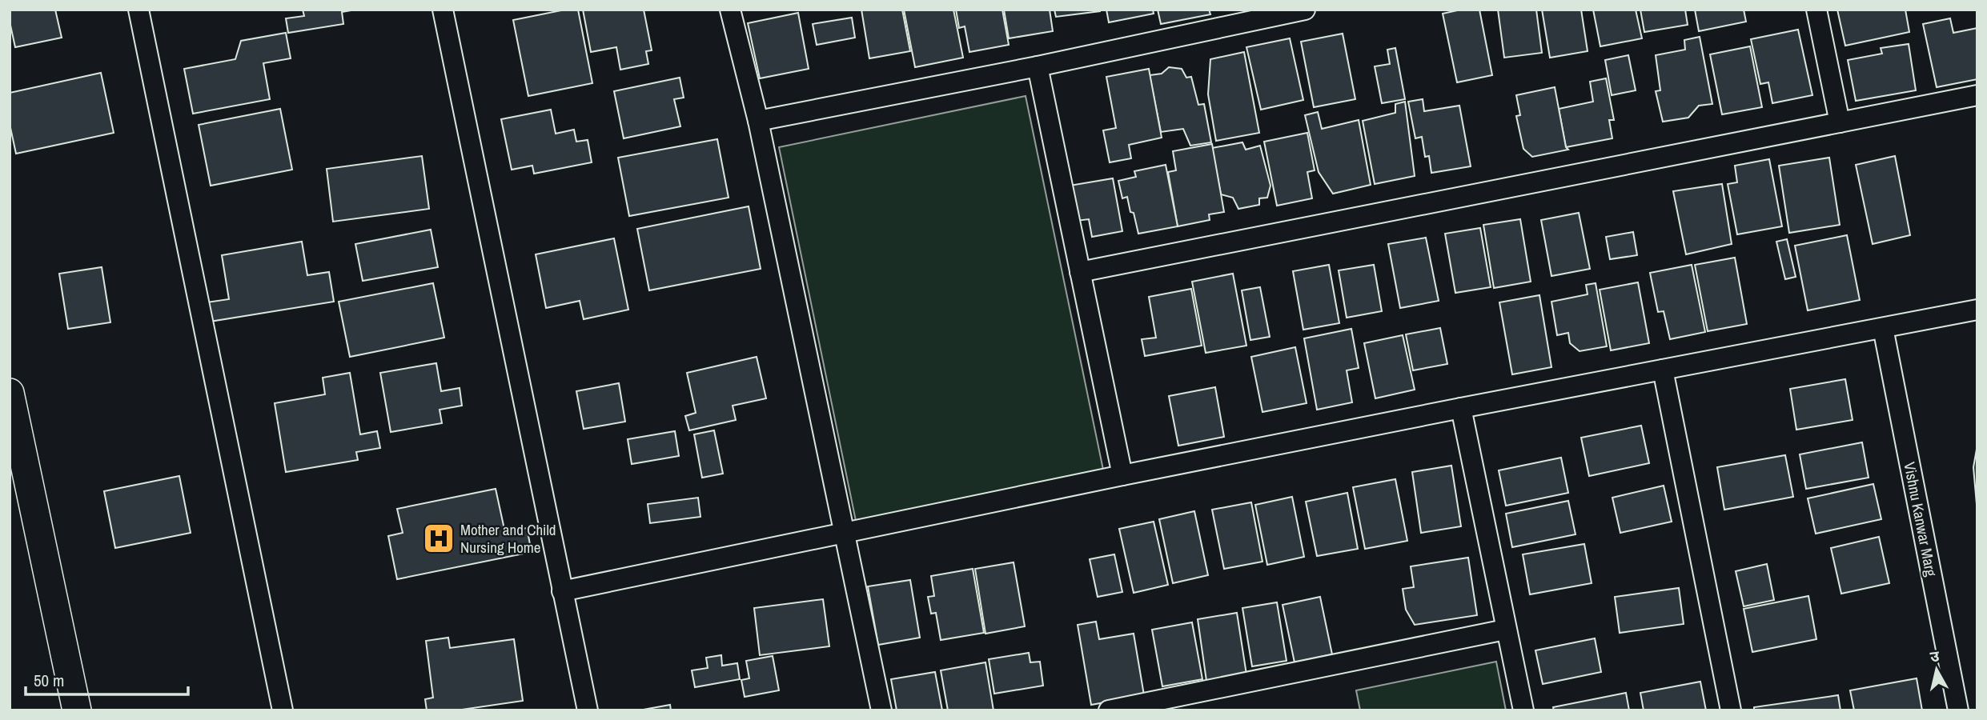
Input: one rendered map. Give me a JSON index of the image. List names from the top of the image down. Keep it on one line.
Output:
{"streets":{"street":["Vishnu Kanwar Marg"]},"places":{"hospital":["Mother and Child Nursing Home"]},"scale_bar":"50 m","north":"top"}
